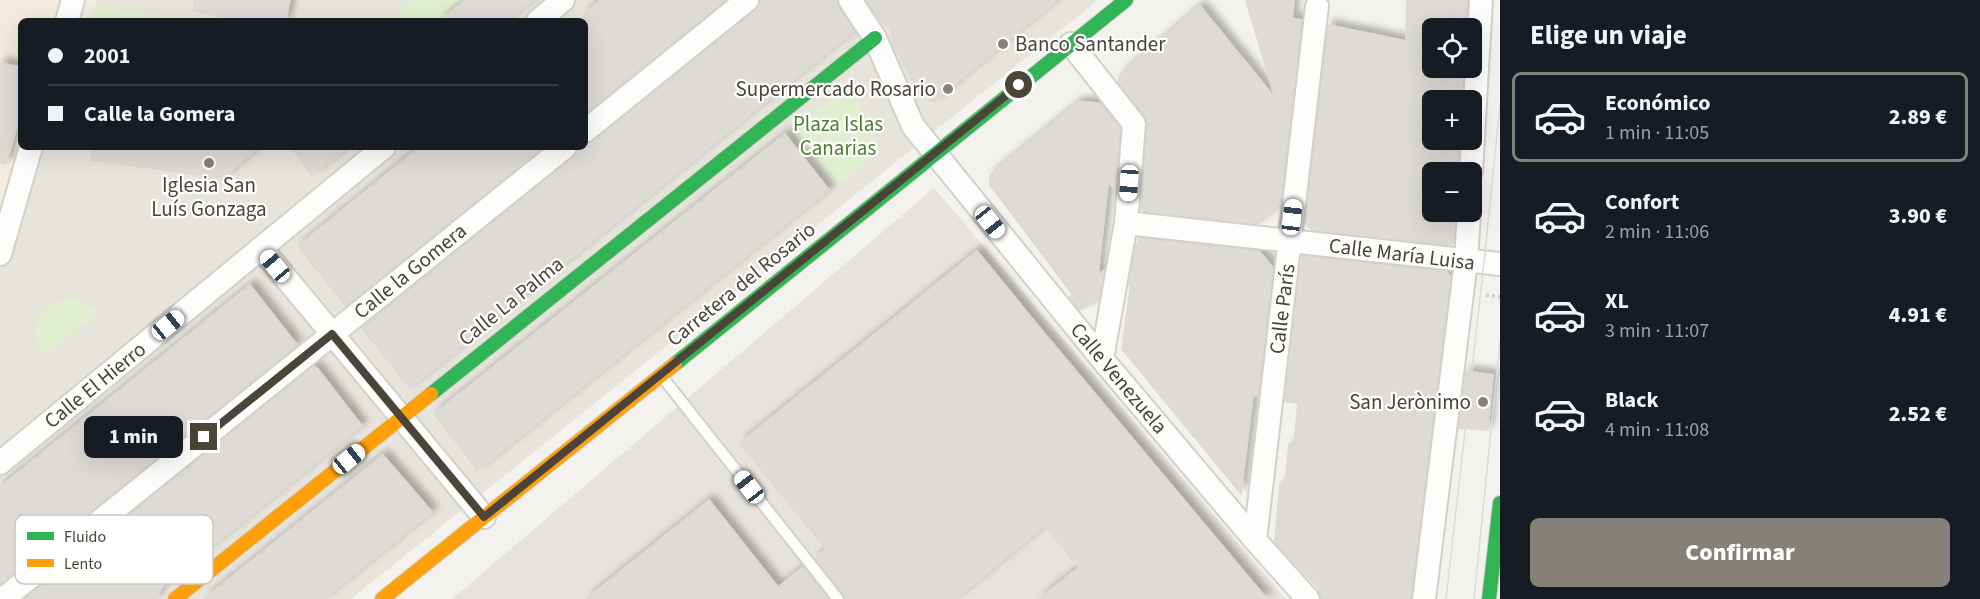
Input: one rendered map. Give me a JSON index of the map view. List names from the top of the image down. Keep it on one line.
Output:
{"streets":{"main road":["Carretera del Rosario","Calle La Palma"],"street":["Calle María Luisa","Calle la Gomera","Calle París","Calle Venezuela","Calle El Hierro"]},"crossings":[["Calle María Luisa","Calle París"],["Carretera del Rosario","Calle Venezuela"],["Calle La Palma","Calle Venezuela"],["Calle París","Calle Venezuela"]],"parks":["Plaza Islas Canarias"],"places":["Banco Santander","Supermercado Rosario","Iglesia San Luís Gonzaga","San Jerònimo"],"legend":["Fluido","Lento"],"page":{"heading":"Elige un viaje","map_buttons":["+","−"],"banner":["2001","Calle la Gomera"],"list":[{"name":"Económico","note":"1 min · 11:05","value":"2.89 €"},{"name":"Confort","note":"2 min · 11:06","value":"3.90 €"},{"name":"XL","note":"3 min · 11:07","value":"4.91 €"},{"name":"Black","note":"4 min · 11:08","value":"2.52 €"}],"bubble":"1 min","buttons":"Confirmar"}}
